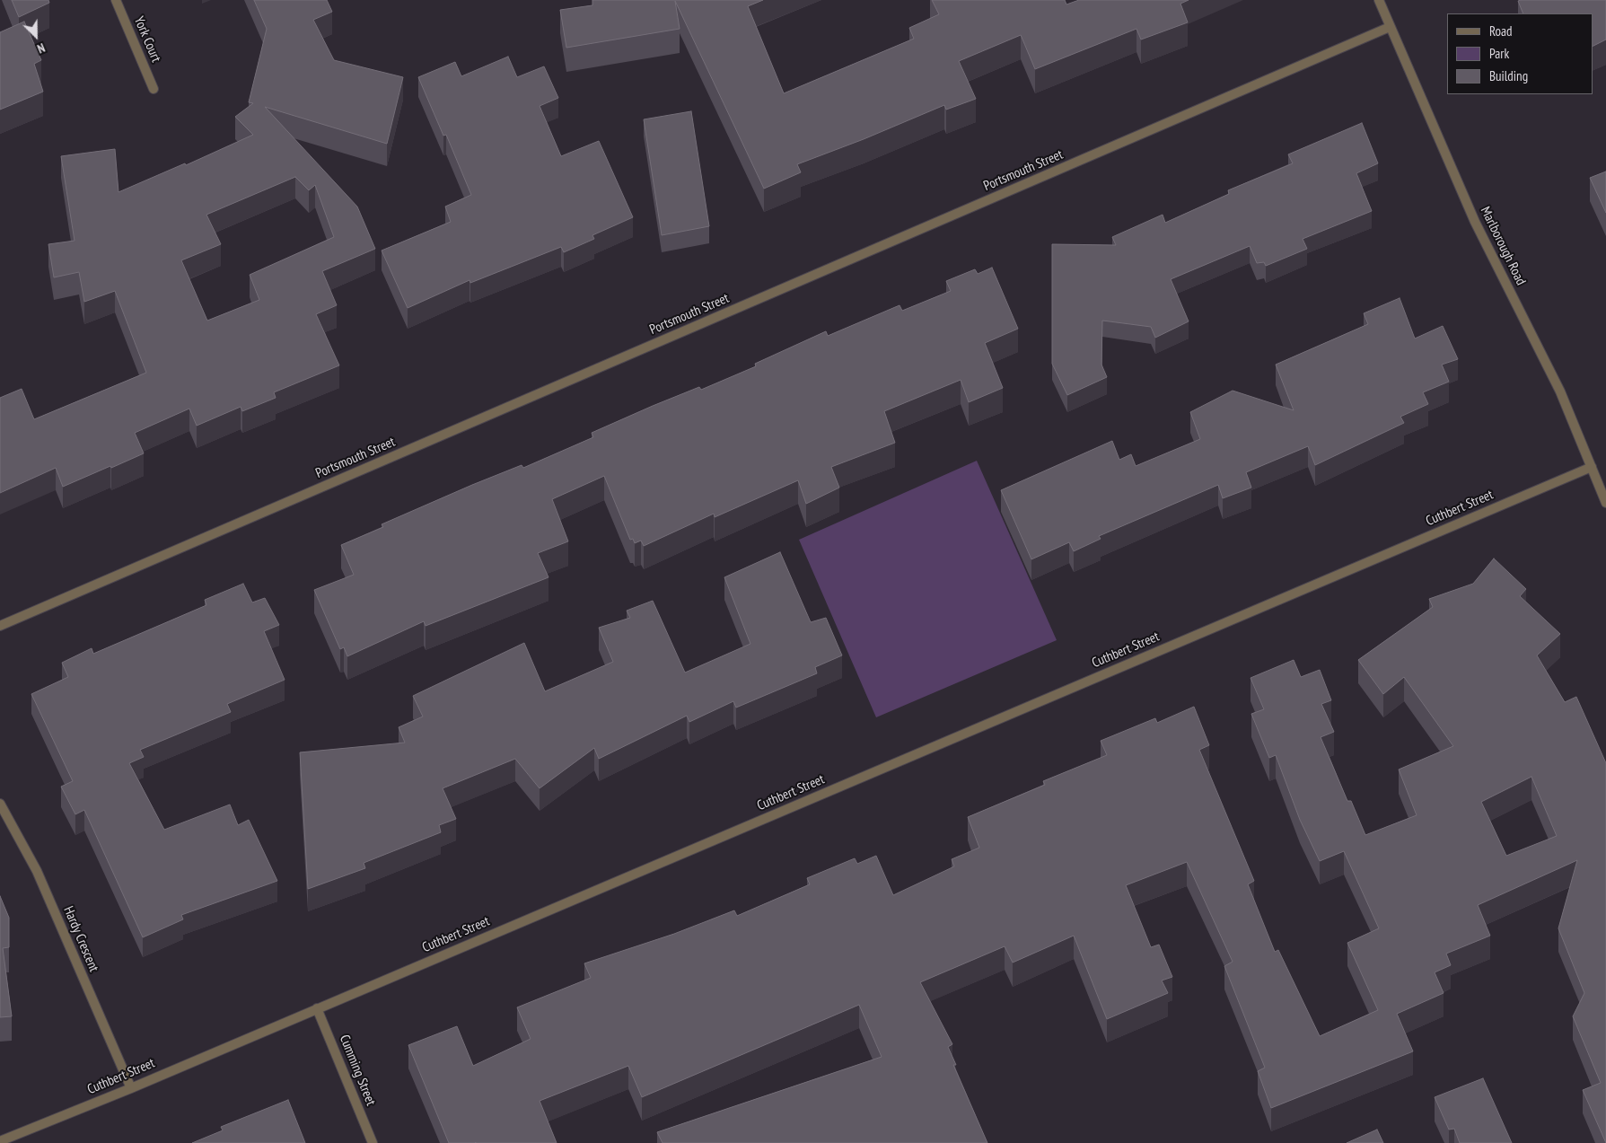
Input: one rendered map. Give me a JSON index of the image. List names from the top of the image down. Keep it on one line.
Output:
{"streets":{"street":["York Court","Portsmouth Street","Marlborough Road","Cuthbert Street","Hardy Crescent","Cumming Street"]},"crossings":[["Portsmouth Street","Marlborough Road"],["Marlborough Road","Cuthbert Street"],["Cuthbert Street","Hardy Crescent"],["Cuthbert Street","Cumming Street"]],"legend":["Road","Park","Building"],"north":"bottom right"}
